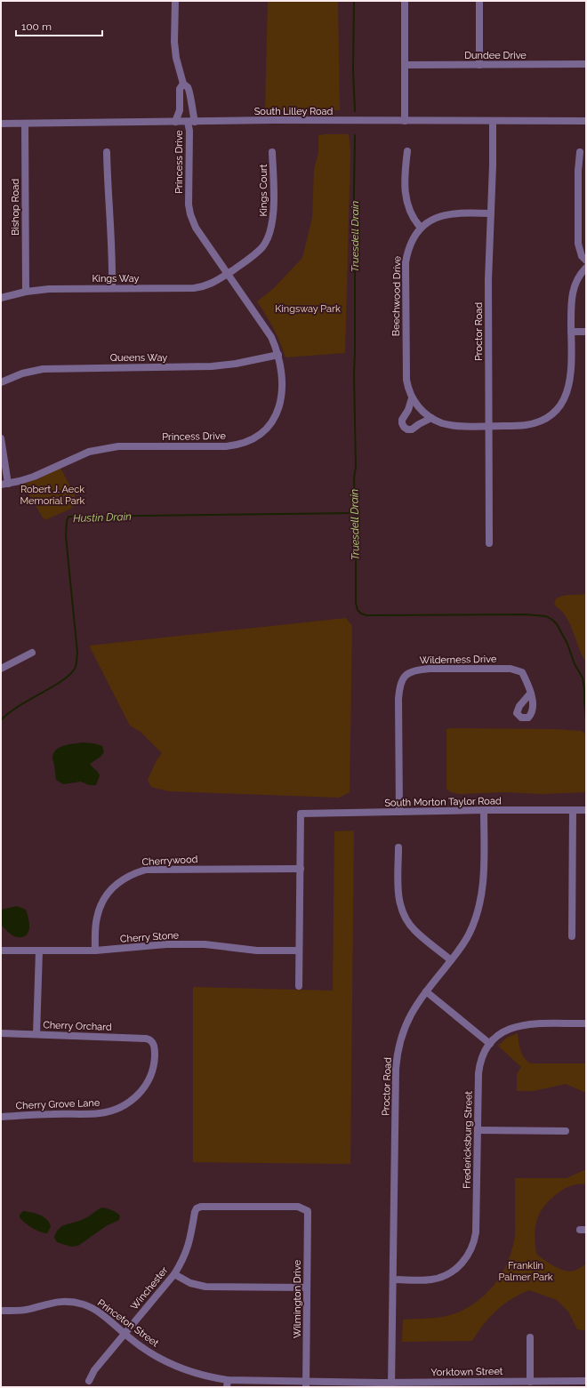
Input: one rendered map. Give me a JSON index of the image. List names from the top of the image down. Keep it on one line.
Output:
{"streets":{"street":["Dundee Drive","South Lilley Road","Princess Drive","Kings Court","Bishop Road","Kings Way","Beechwood Drive","Proctor Road","Queens Way","Wilderness Drive","South Morton Taylor Road","Cherrywood","Cherry Stone","Cherry Orchard","Cherry Grove Lane","Fredericksburg Street","Winchester","Wilmington Drive","Princeton Street","Yorktown Street"]},"crossings":[["South Lilley Road","Princess Drive"],["South Lilley Road","Bishop Road"],["South Lilley Road","Proctor Road"],["Princess Drive","Kings Court"],["Princess Drive","Kings Way"],["Princess Drive","Queens Way"],["Kings Court","Kings Way"],["Bishop Road","Kings Way"],["Beechwood Drive","Proctor Road"],["Proctor Road","South Morton Taylor Road"],["Proctor Road","Fredericksburg Street"],["Proctor Road","Yorktown Street"],["Wilderness Drive","South Morton Taylor Road"],["South Morton Taylor Road","Cherrywood"],["Cherrywood","Cherry Stone"],["Cherry Orchard","Cherry Grove Lane"],["Winchester","Wilmington Drive"],["Winchester","Princeton Street"],["Wilmington Drive","Princeton Street"],["Princeton Street","Yorktown Street"]],"water":["Truesdell Drain","Hustin Drain"],"parks":["Kingsway Park","Robert J. Aeck Memorial Park","Franklin Palmer Park"],"scale_bar":"100 m"}
